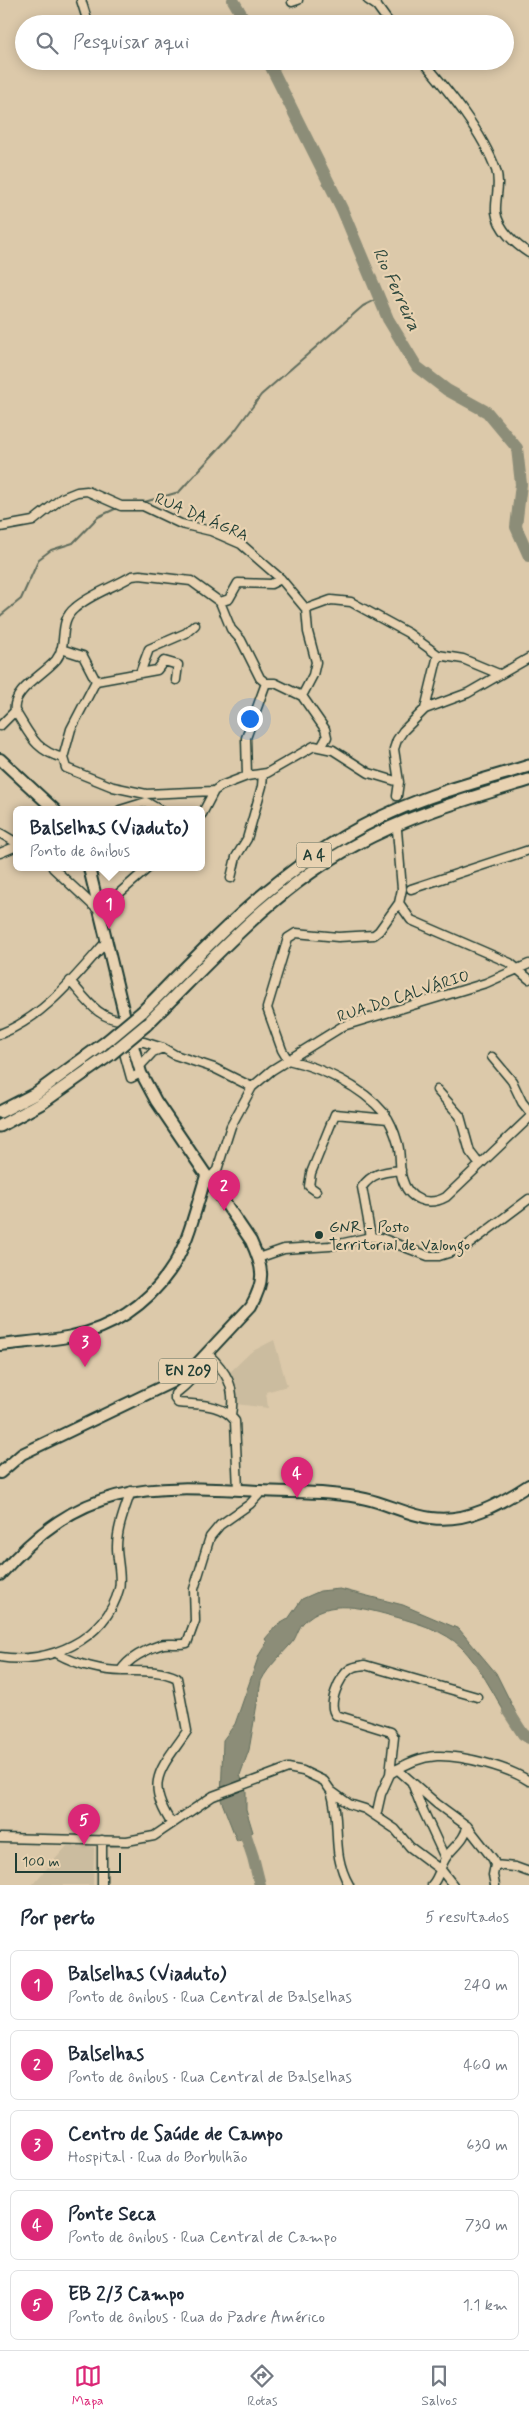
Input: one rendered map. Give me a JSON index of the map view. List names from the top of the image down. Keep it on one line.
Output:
{"streets":{"highway":["A 4"],"main road":["EN 209"],"street":["RUA DA ÁGRA","RUA DO CALVÁRIO"]},"crossings":[["RUA DO CALVÁRIO","EN 209"]],"water":["Rio Ferreira"],"places":["GNR - Posto Territorial de Valongo"],"scale_bar":"100 m","page":{"search":"Pesquisar aqui","popup":["Balselhas (Viaduto)","Ponto de ônibus"],"pins":["1","2","3","4","5"],"scale":"100 m","heading":["Por perto","5 resultados"],"list":[{"mark":"1","name":"Balselhas (Viaduto)","note":"Ponto de ônibus · Rua Central de Balselhas","value":"240 m"},{"mark":"2","name":"Balselhas","note":"Ponto de ônibus · Rua Central de Balselhas","value":"460 m"},{"mark":"3","name":"Centro de Saúde de Campo","note":"Hospital · Rua do Borbulhão","value":"630 m"},{"mark":"4","name":"Ponte Seca","note":"Ponto de ônibus · Rua Central de Campo","value":"730 m"},{"mark":"5","name":"EB 2/3 Campo","note":"Ponto de ônibus · Rua do Padre Américo","value":"1.1 km"}],"nav":["Mapa","Rotas","Salvos"]}}
